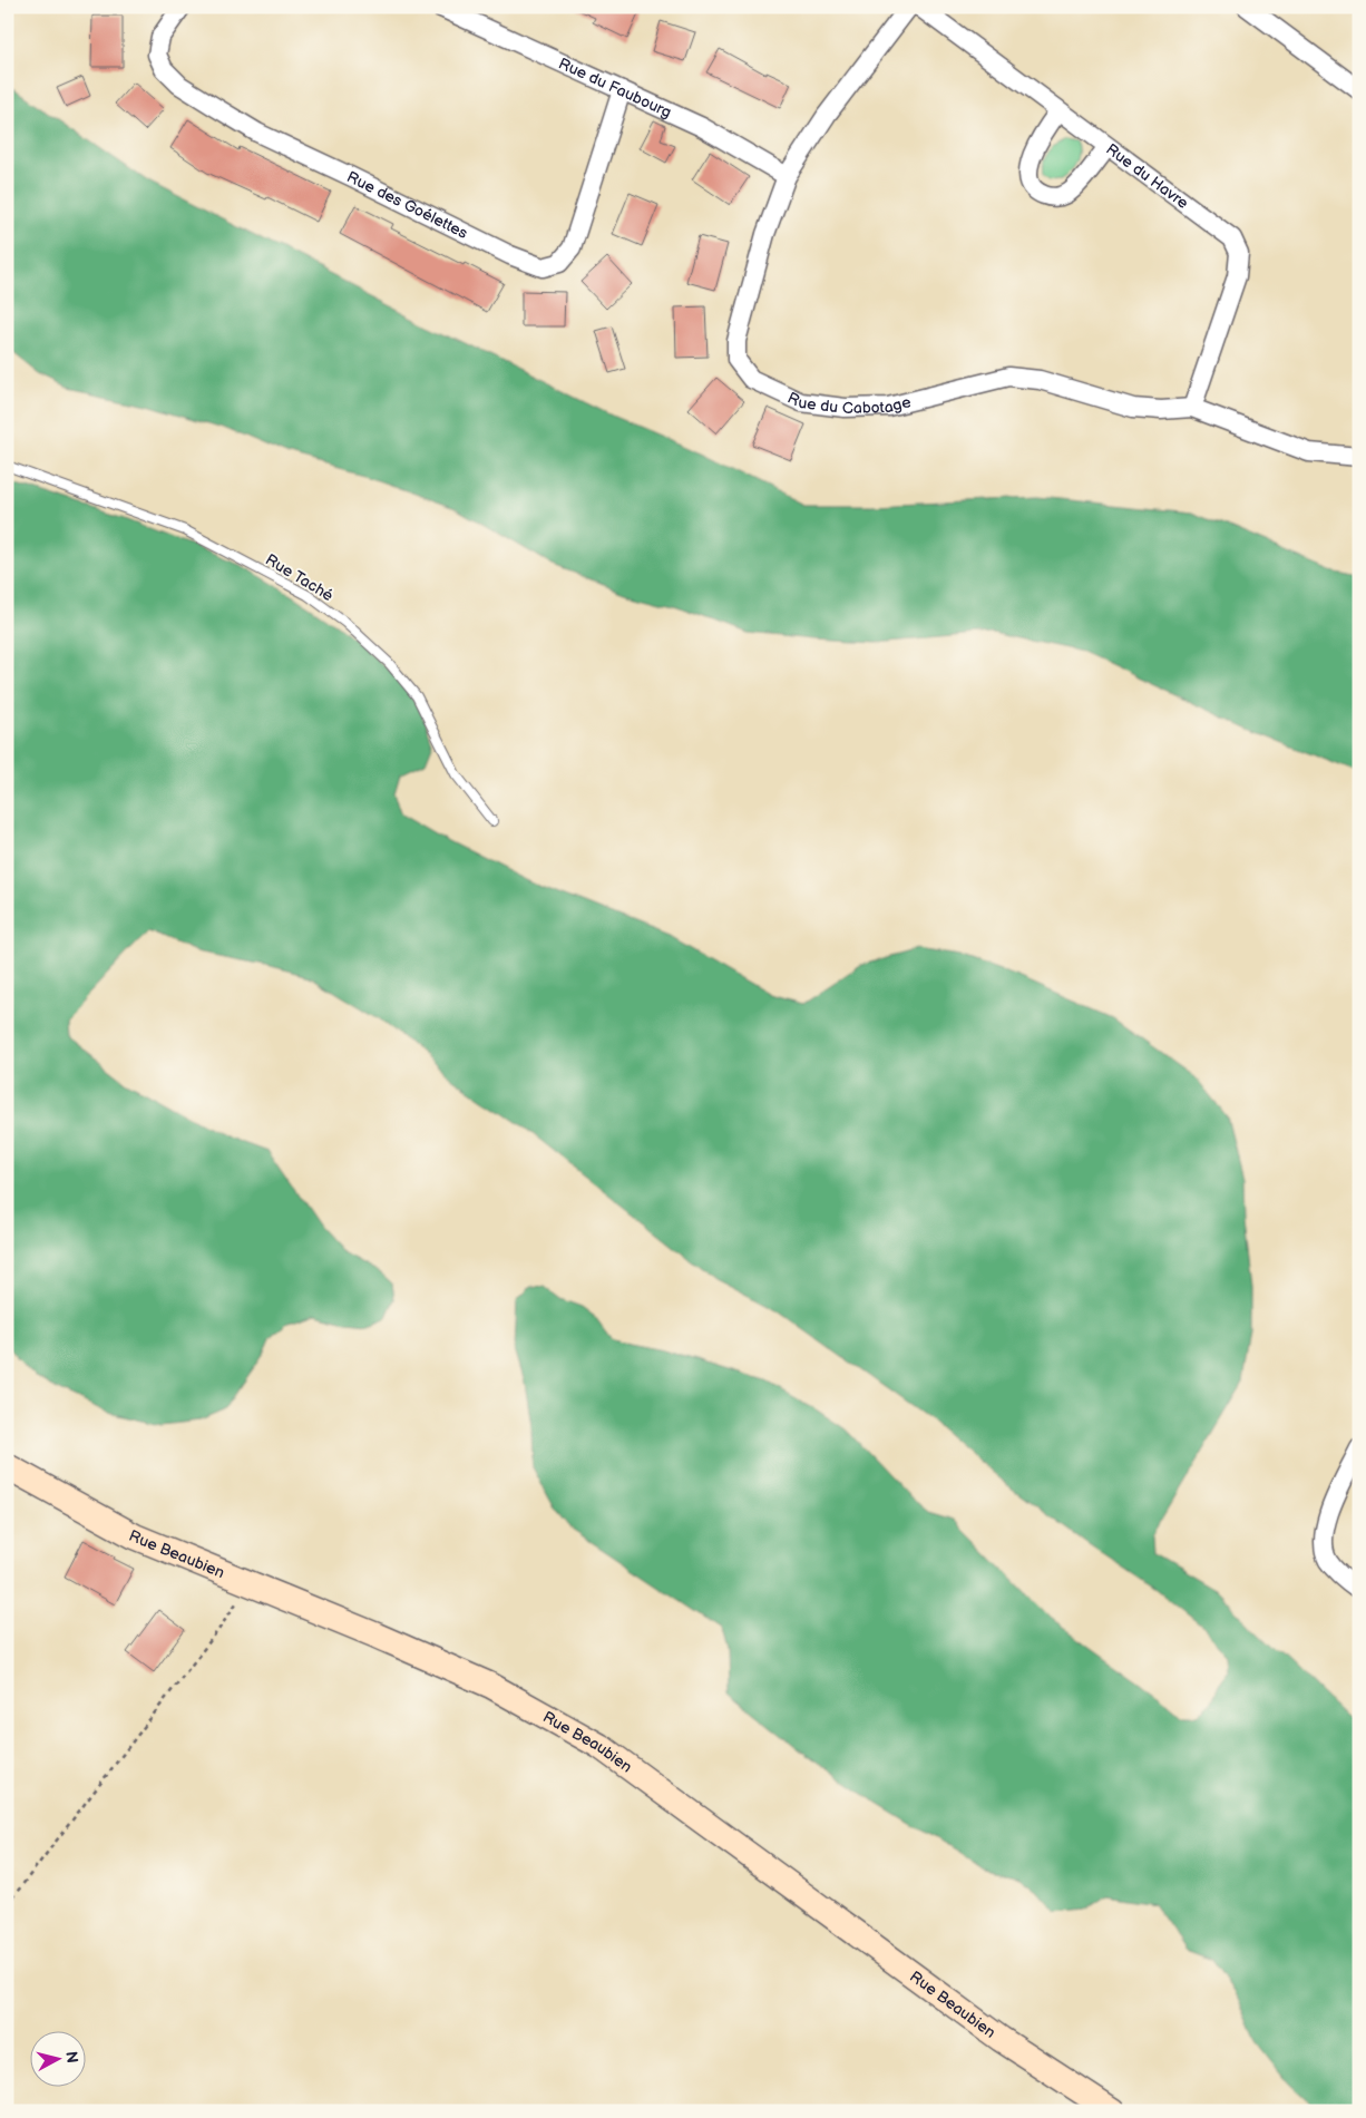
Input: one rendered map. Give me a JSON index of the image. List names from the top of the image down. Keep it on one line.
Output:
{"streets":{"main road":["Rue Beaubien"],"street":["Rue du Faubourg","Rue du Havre","Rue des Goélettes","Rue du Cabotage"],"lane":["Rue Taché"]},"crossings":[["Rue du Faubourg","Rue des Goélettes"],["Rue du Faubourg","Rue du Cabotage"],["Rue du Havre","Rue du Cabotage"]],"north":"right"}
